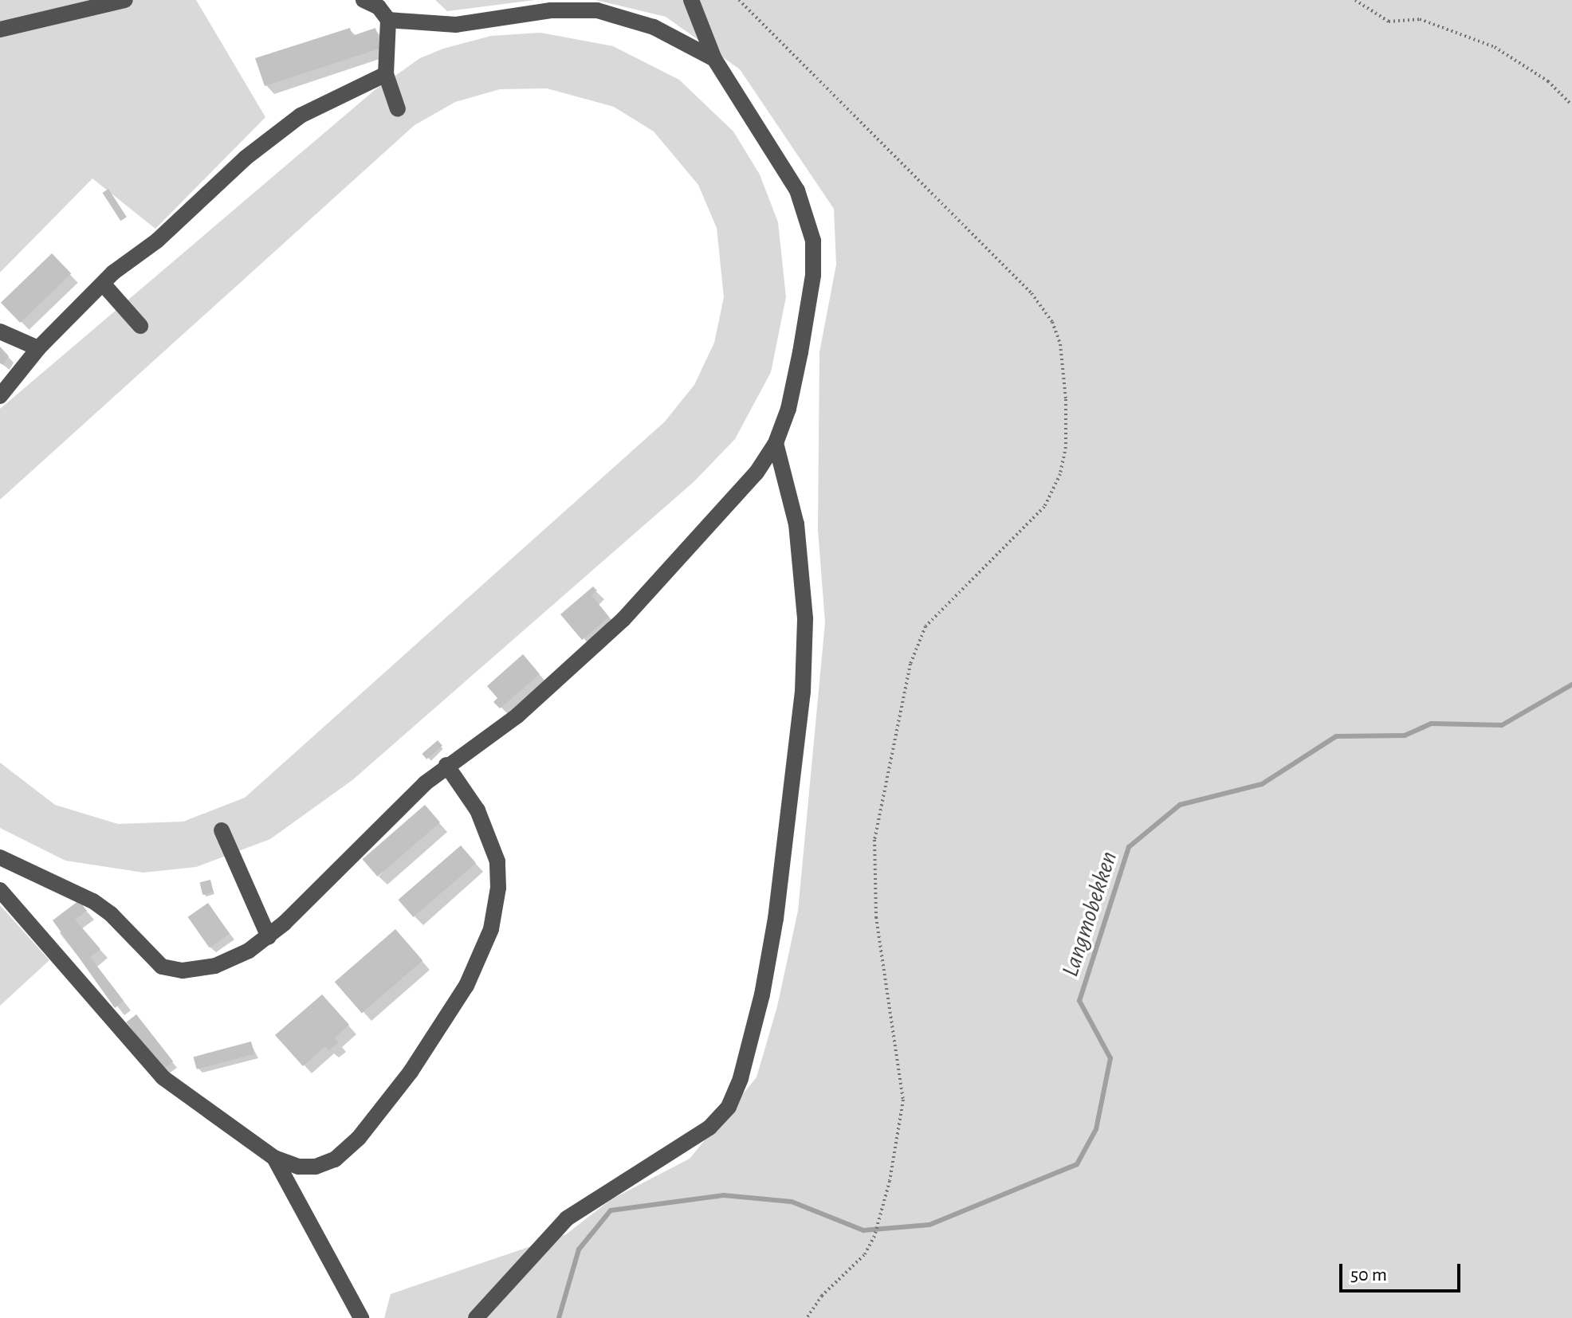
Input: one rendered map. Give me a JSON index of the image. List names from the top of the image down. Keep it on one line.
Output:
{"water":["Langmobekken"],"scale_bar":"50 m"}
